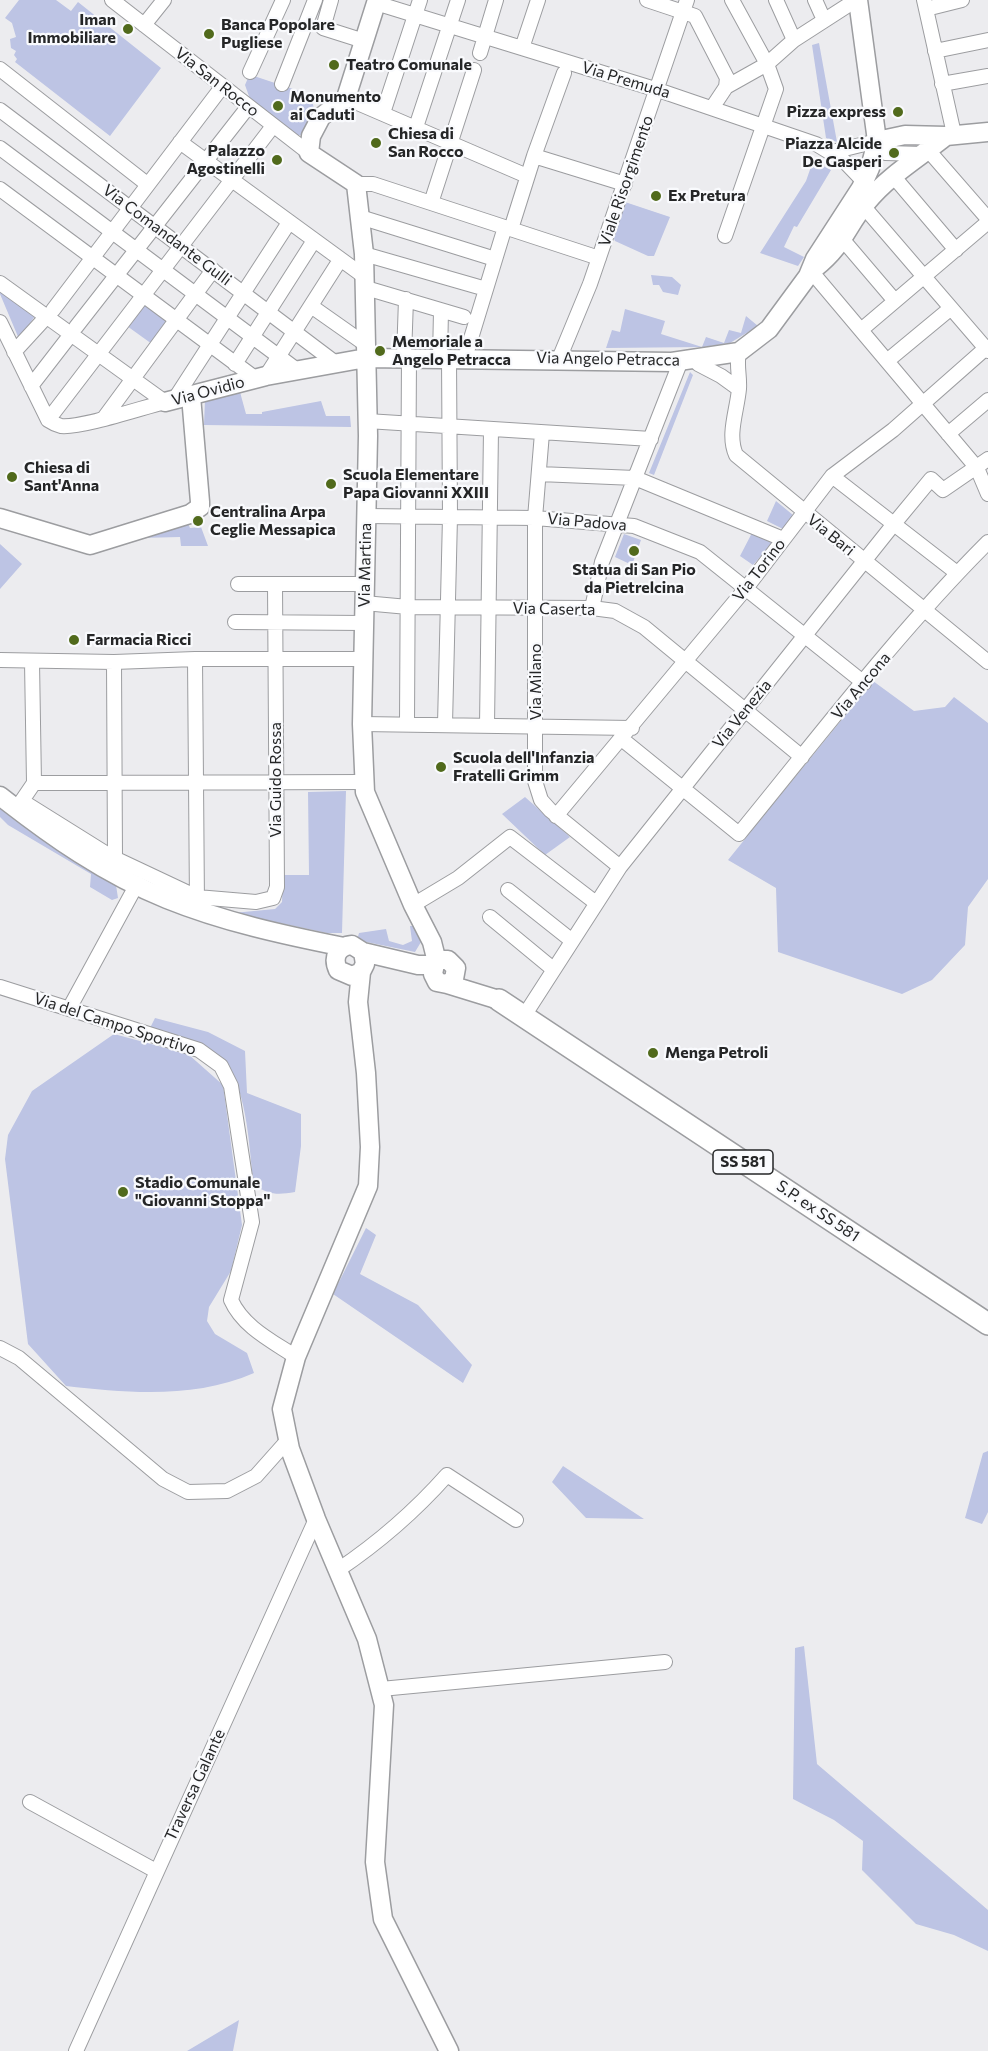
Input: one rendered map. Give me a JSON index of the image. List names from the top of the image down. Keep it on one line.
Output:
{"streets":{"main road":["SS 581","S.P. ex SS 581"],"street":["Via Premuda","Via San Rocco","Viale Risorgimento","Via Comandante Gulli","Via Angelo Petracca","Via Ovidio","Via Padova","Via Bari","Via Martina","Via Torino","Via Caserta","Via Milano","Via Ancona","Via Venezia","Via Guido Rossa","Via del Campo Sportivo","Traversa Galante"]},"crossings":[["Via Premuda","Viale Risorgimento"],["Via Premuda","Via Torino"],["Viale Risorgimento","Via Angelo Petracca"],["Via Comandante Gulli","Via Ovidio"],["Via Angelo Petracca","Via Ovidio"],["Via Angelo Petracca","Via Bari"],["Via Angelo Petracca","Via Martina"],["Via Ovidio","Via Martina"],["Via Padova","Via Martina"],["Via Padova","Via Torino"],["Via Padova","Via Milano"],["Via Padova","Via Ancona"],["Via Padova","Via Venezia"],["Via Bari","Via Torino"],["Via Bari","Via Ancona"],["Via Bari","Via Venezia"],["Via Martina","Via Caserta"],["Via Torino","Via Caserta"],["Via Torino","Via Milano"],["Via Caserta","Via Milano"],["Via Caserta","Via Ancona"],["Via Caserta","Via Venezia"],["Via Milano","Via Venezia"],["Via Ancona","Via Venezia"],["Via Venezia","S.P. ex SS 581"]],"places":["Iman Immobiliare","Banca Popolare Pugliese","Teatro Comunale","Monumento ai Caduti","Pizza express","Chiesa di San Rocco","Piazza Alcide De Gasperi","Palazzo Agostinelli","Ex Pretura","Memoriale a Angelo Petracca","Chiesa di Sant'Anna","Scuola Elementare Papa Giovanni XXIII","Centralina Arpa Ceglie Messapica","Statua di San Pio da Pietrelcina","Farmacia Ricci","Scuola dell'Infanzia Fratelli Grimm","Menga Petroli","Stadio Comunale \"Giovanni Stoppa\""]}
